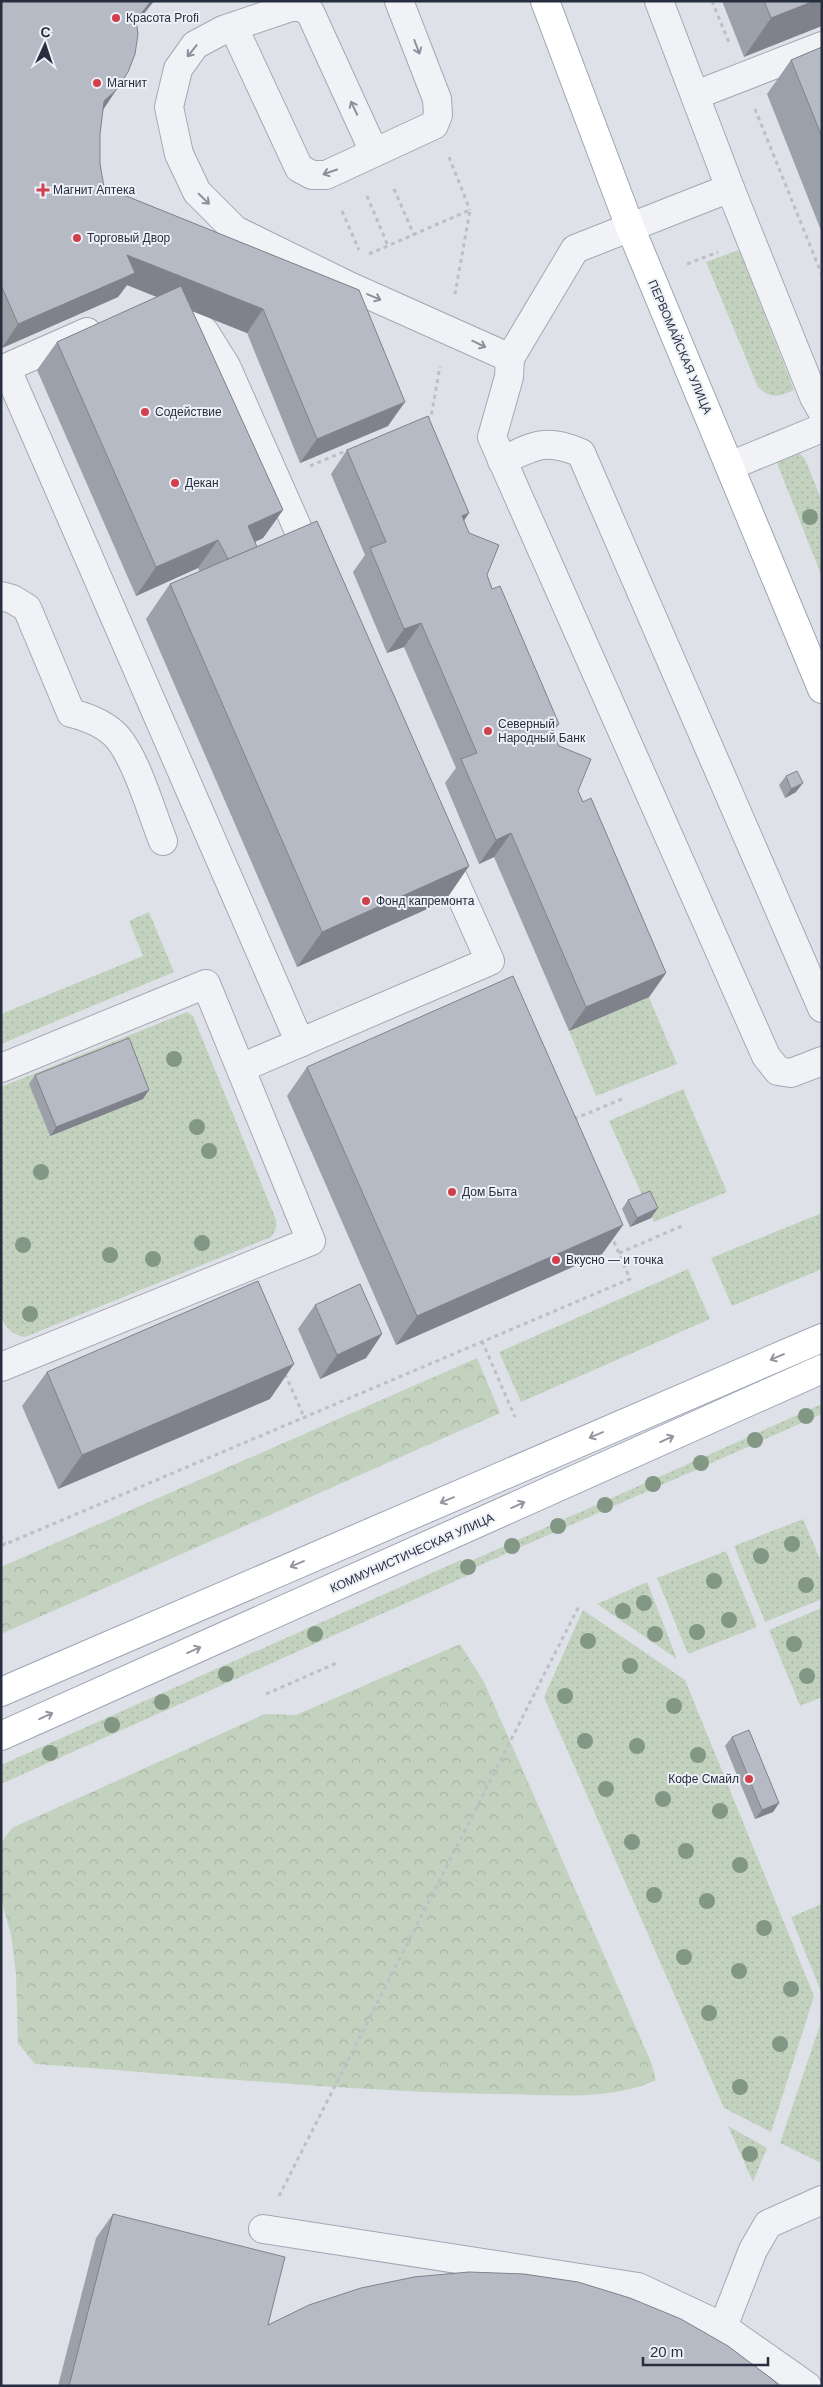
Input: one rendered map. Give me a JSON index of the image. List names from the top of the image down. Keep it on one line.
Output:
{"streets":{"main road":["ПЕРВОМАЙСКАЯ УЛИЦА","КОММУНИСТИЧЕСКАЯ УЛИЦА"]},"places":{"other":["Красота Profi","Магнит","Торговый Двор","Содействие","Декан","Северный Народный Банк","Фонд капремонта","Дом Быта","Вкусно — и точка","Кофе Смайл"],"health":["Магнит Аптека"]},"scale_bar":"20 m","north":"top"}
